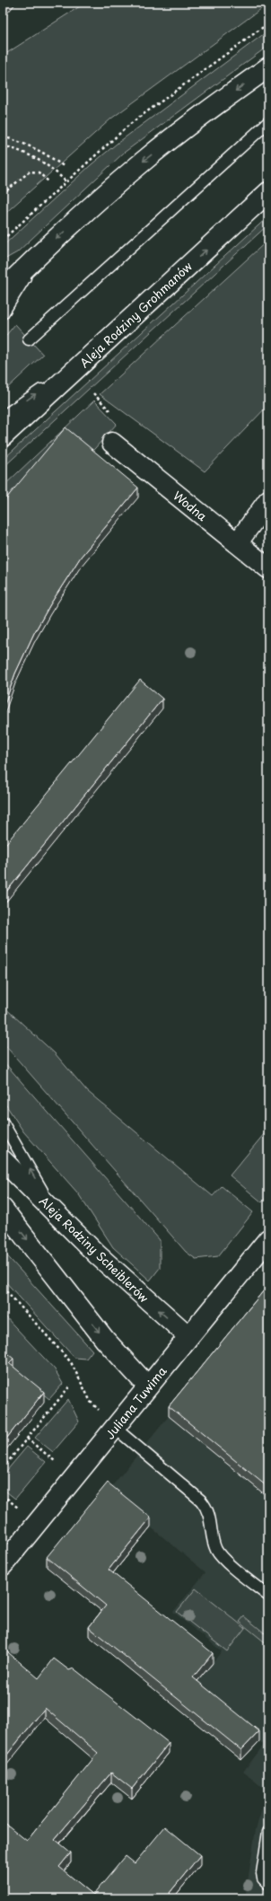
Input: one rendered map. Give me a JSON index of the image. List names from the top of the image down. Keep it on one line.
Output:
{"streets":{"street":["Aleja Rodziny Grohmanów","Wodna","Aleja Rodziny Scheiblerów","Juliana Tuwima"]},"crossings":[["Aleja Rodziny Scheiblerów","Juliana Tuwima"]]}
